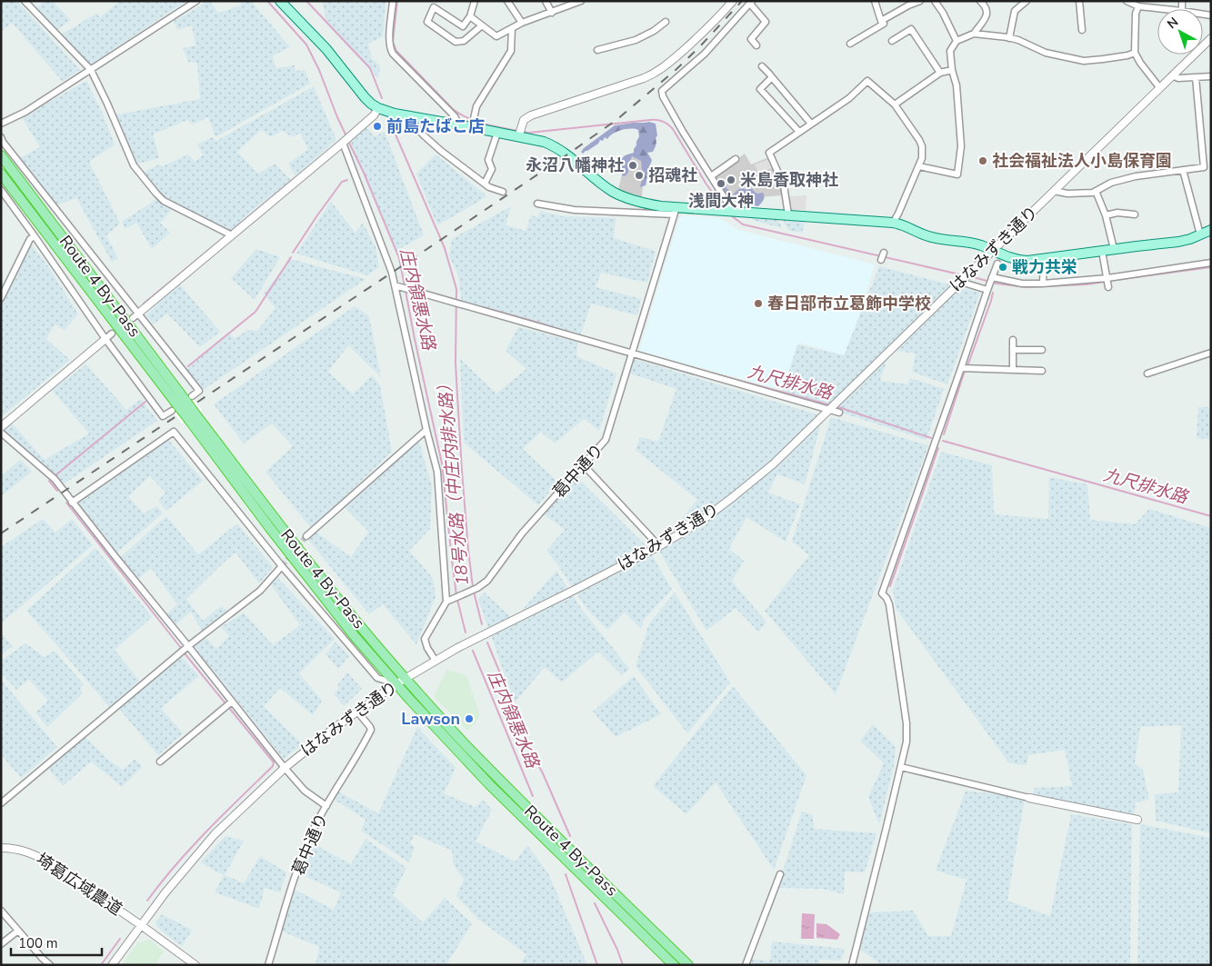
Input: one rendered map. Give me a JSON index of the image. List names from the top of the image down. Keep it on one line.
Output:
{"streets":{"highway":["Route 4 By-Pass"],"street":["はなみずき通り","葛中通り","埼葛広域農道"]},"crossings":[["はなみずき通り","Route 4 By-Pass"],["はなみずき通り","葛中通り"],["はなみずき通り","埼葛広域農道"]],"water":["庄内領悪水路","九尺排水路","18号水路（中庄内排水路）"],"places":["前島たばこ店","社会福祉法人小島保育園","永沼八幡神社","招魂社","米島香取神社","浅間大神","戦力共栄","春日部市立葛飾中学校","Lawson"],"scale_bar":"100 m","north":"top left"}
